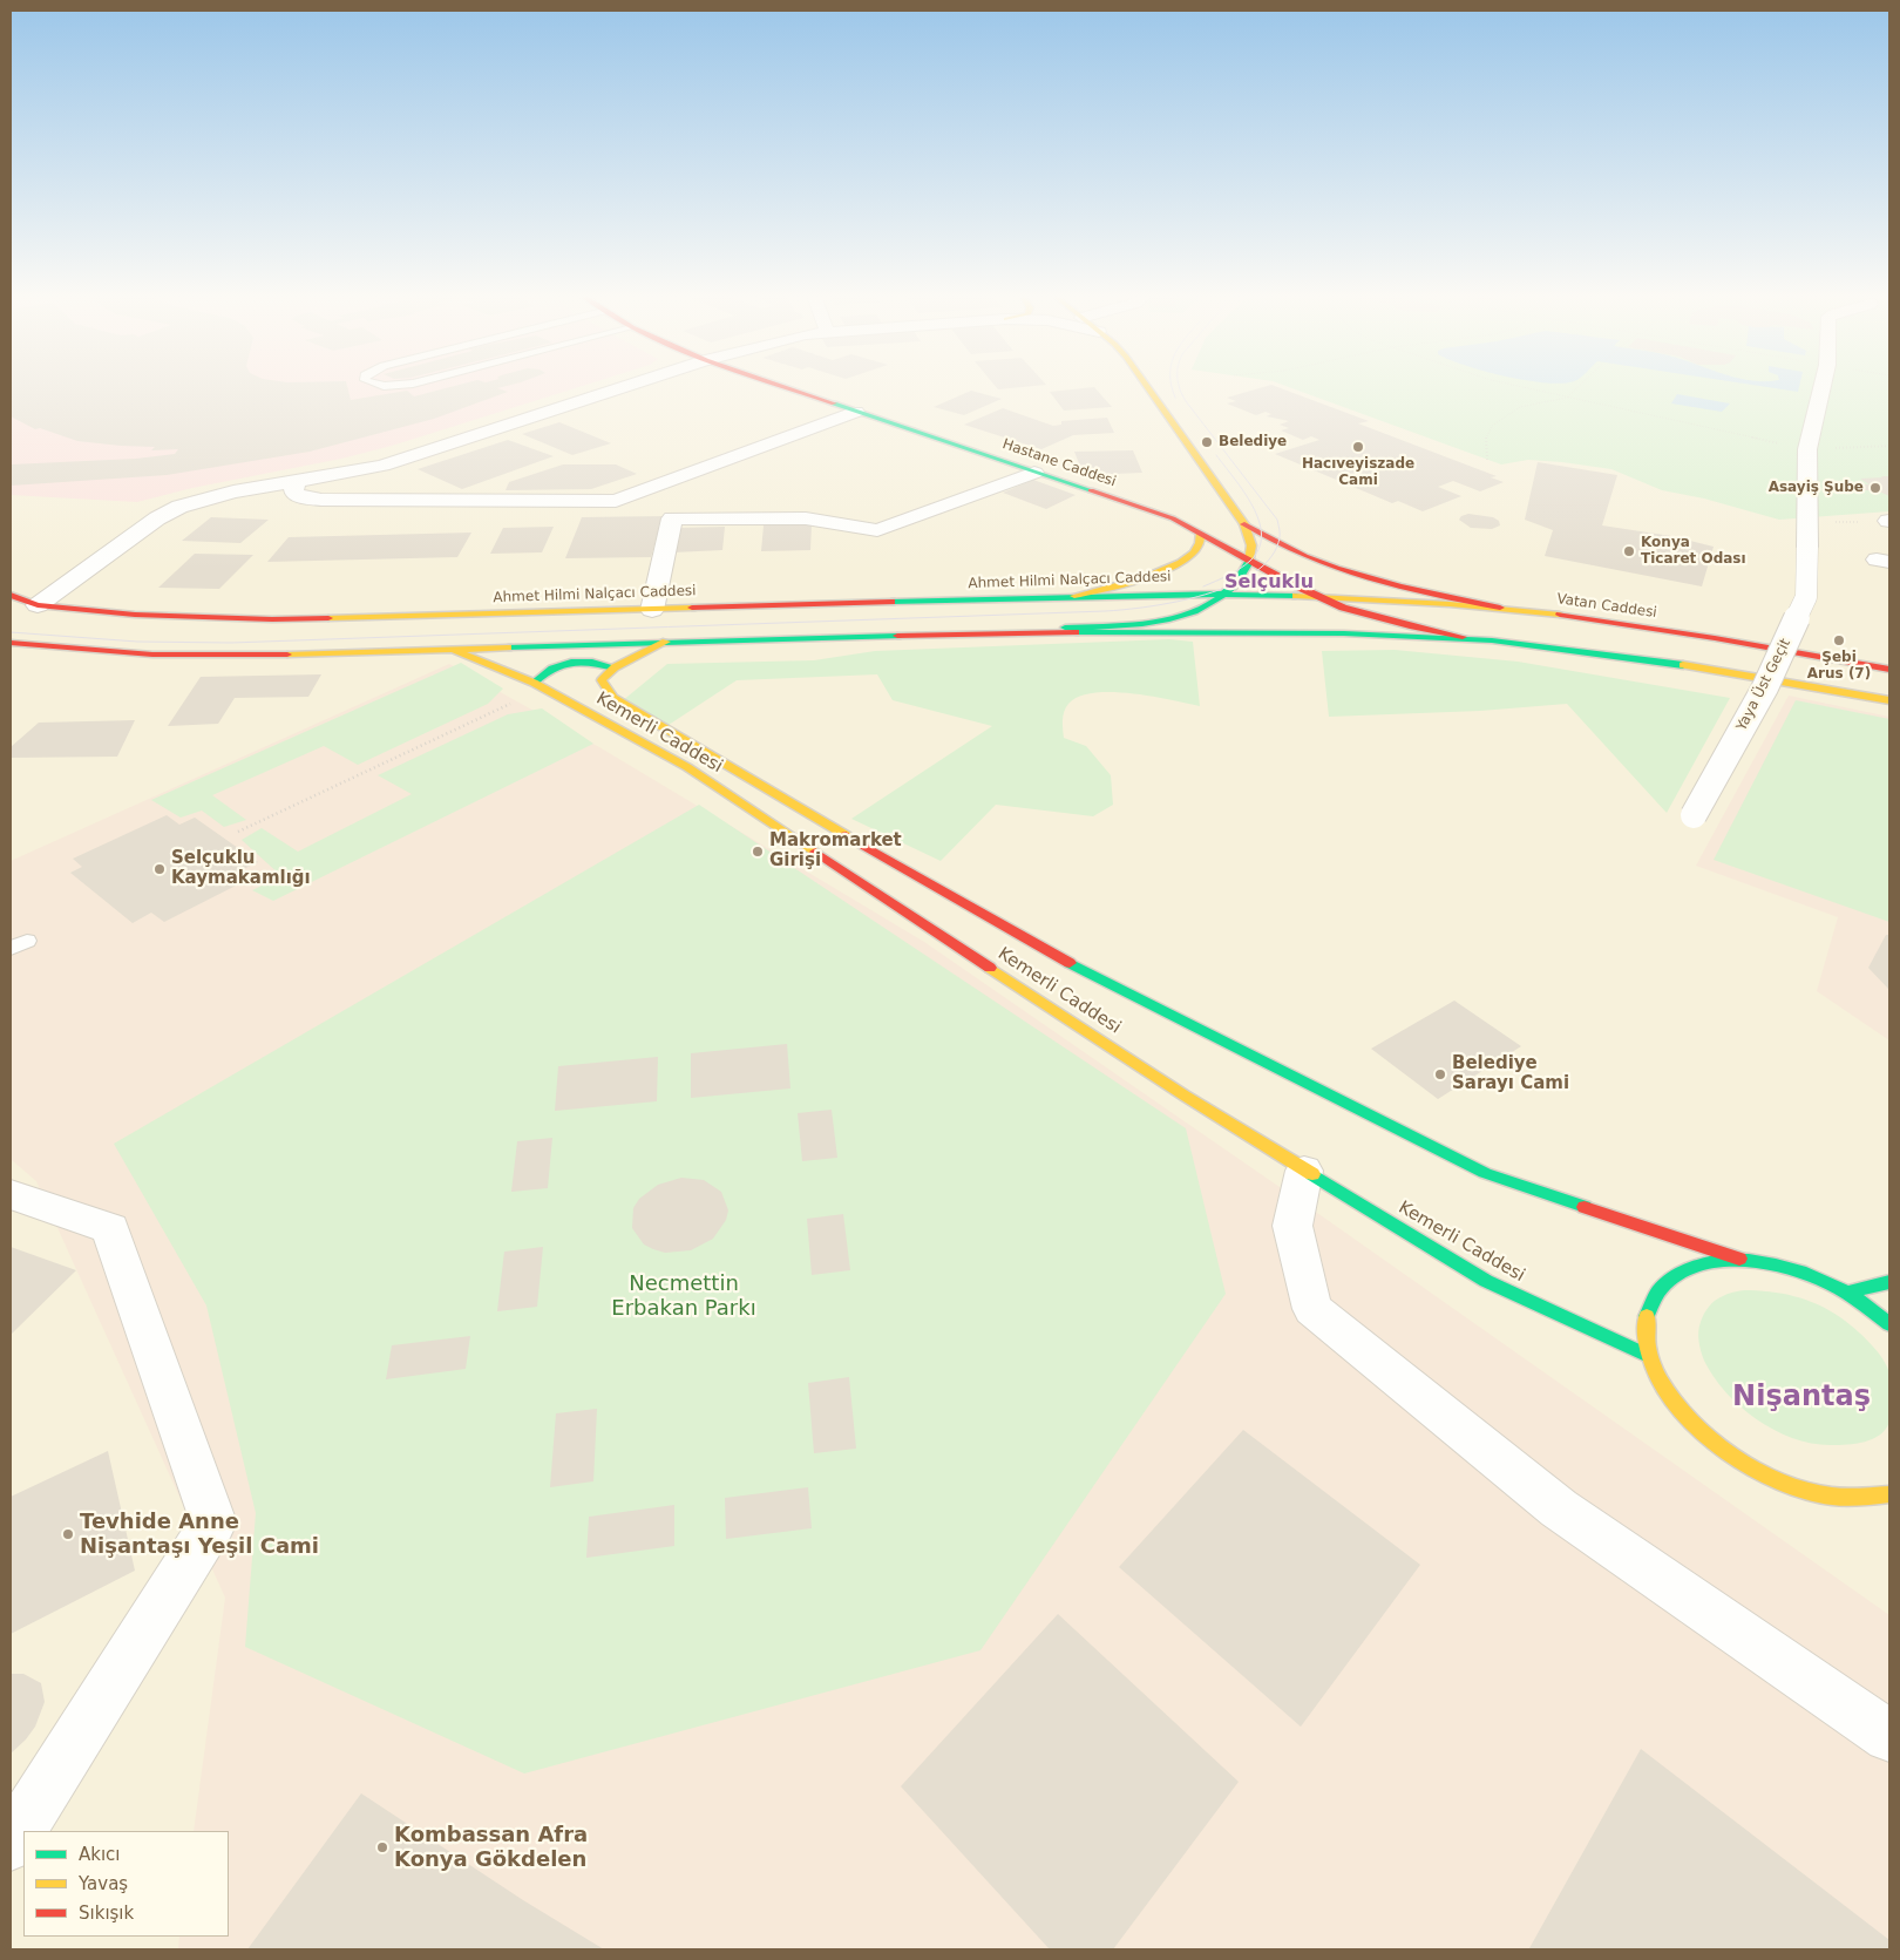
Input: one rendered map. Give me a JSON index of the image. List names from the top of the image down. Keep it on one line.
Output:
{"streets":{"street":["Hastane Caddesi","Ahmet Hilmi Nalçacı Caddesi","Vatan Caddesi","Yaya Üst Geçit","Kemerli Caddesi"]},"crossings":[["Hastane Caddesi","Ahmet Hilmi Nalçacı Caddesi"],["Hastane Caddesi","Vatan Caddesi"],["Ahmet Hilmi Nalçacı Caddesi","Vatan Caddesi"]],"districts":["Selçuklu","Nişantaş"],"parks":["Necmettin Erbakan Parkı"],"places":["Belediye","Hacıveyiszade Cami","Asayiş Şube","Konya Ticaret Odası","Şebi Arus (7)","Makromarket Girişi","Selçuklu Kaymakamlığı","Belediye Sarayı Cami","Tevhide Anne Nişantaşı Yeşil Cami","Kombassan Afra Konya Gökdelen"],"legend":["Akıcı","Yavaş","Sıkışık"]}
